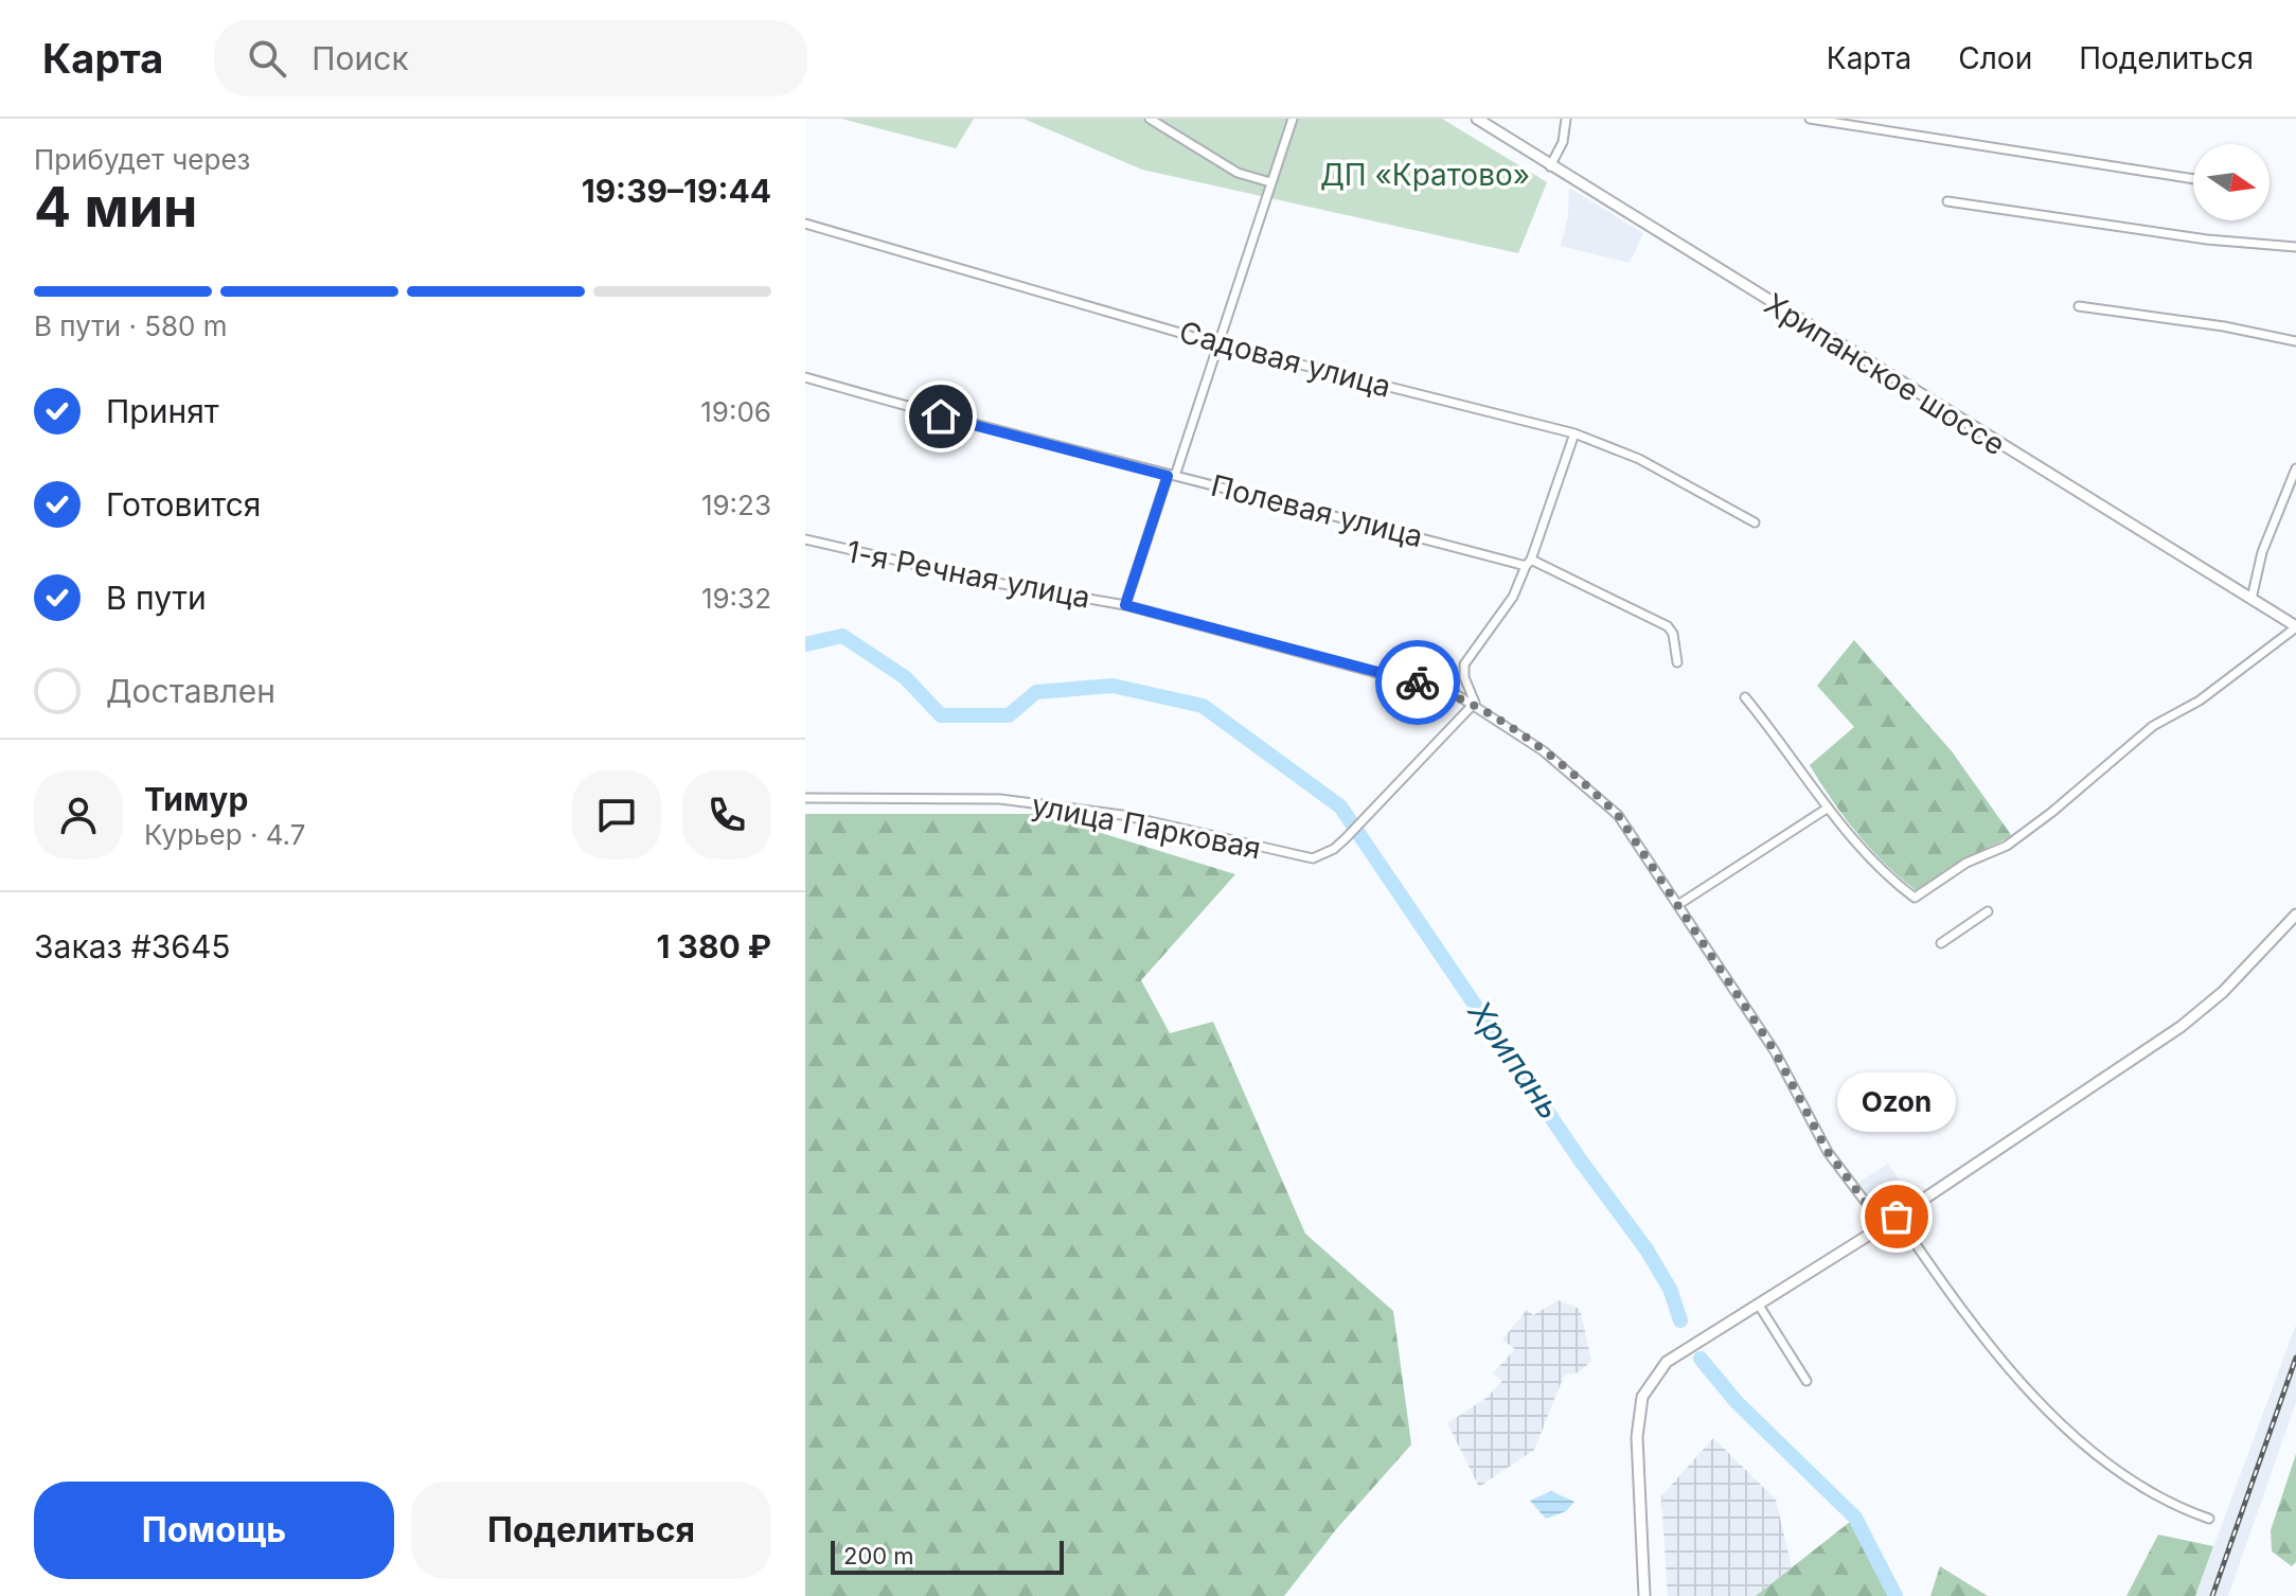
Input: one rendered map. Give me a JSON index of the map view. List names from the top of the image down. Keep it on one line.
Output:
{"streets":{"main road":["Хрипанское шоссе"],"street":["Садовая улица","Полевая улица","1-я Речная улица","улица Парковая"]},"crossings":[["1-я Речная улица","улица Парковая"]],"water":["Хрипань"],"parks":["ДП «Кратово»"],"places":["Ozon"],"scale_bar":"200 m","north":"right","page":{"header":"Карта","search":"Поиск","nav":["Карта","Слои","Поделиться"],"heading":["4 мин","Прибудет через","19:39–19:44"],"panel":["Тимур","Курьер · 4.7","Заказ #3645","1 380 ₽"],"bar":"В пути · 580 m","list":[["Принят","19:06"],["Готовится","19:23"],["В пути","19:32"],"Доставлен"],"bubble":"Ozon","buttons":["Помощь","Поделиться"],"scale":"200 m"}}
